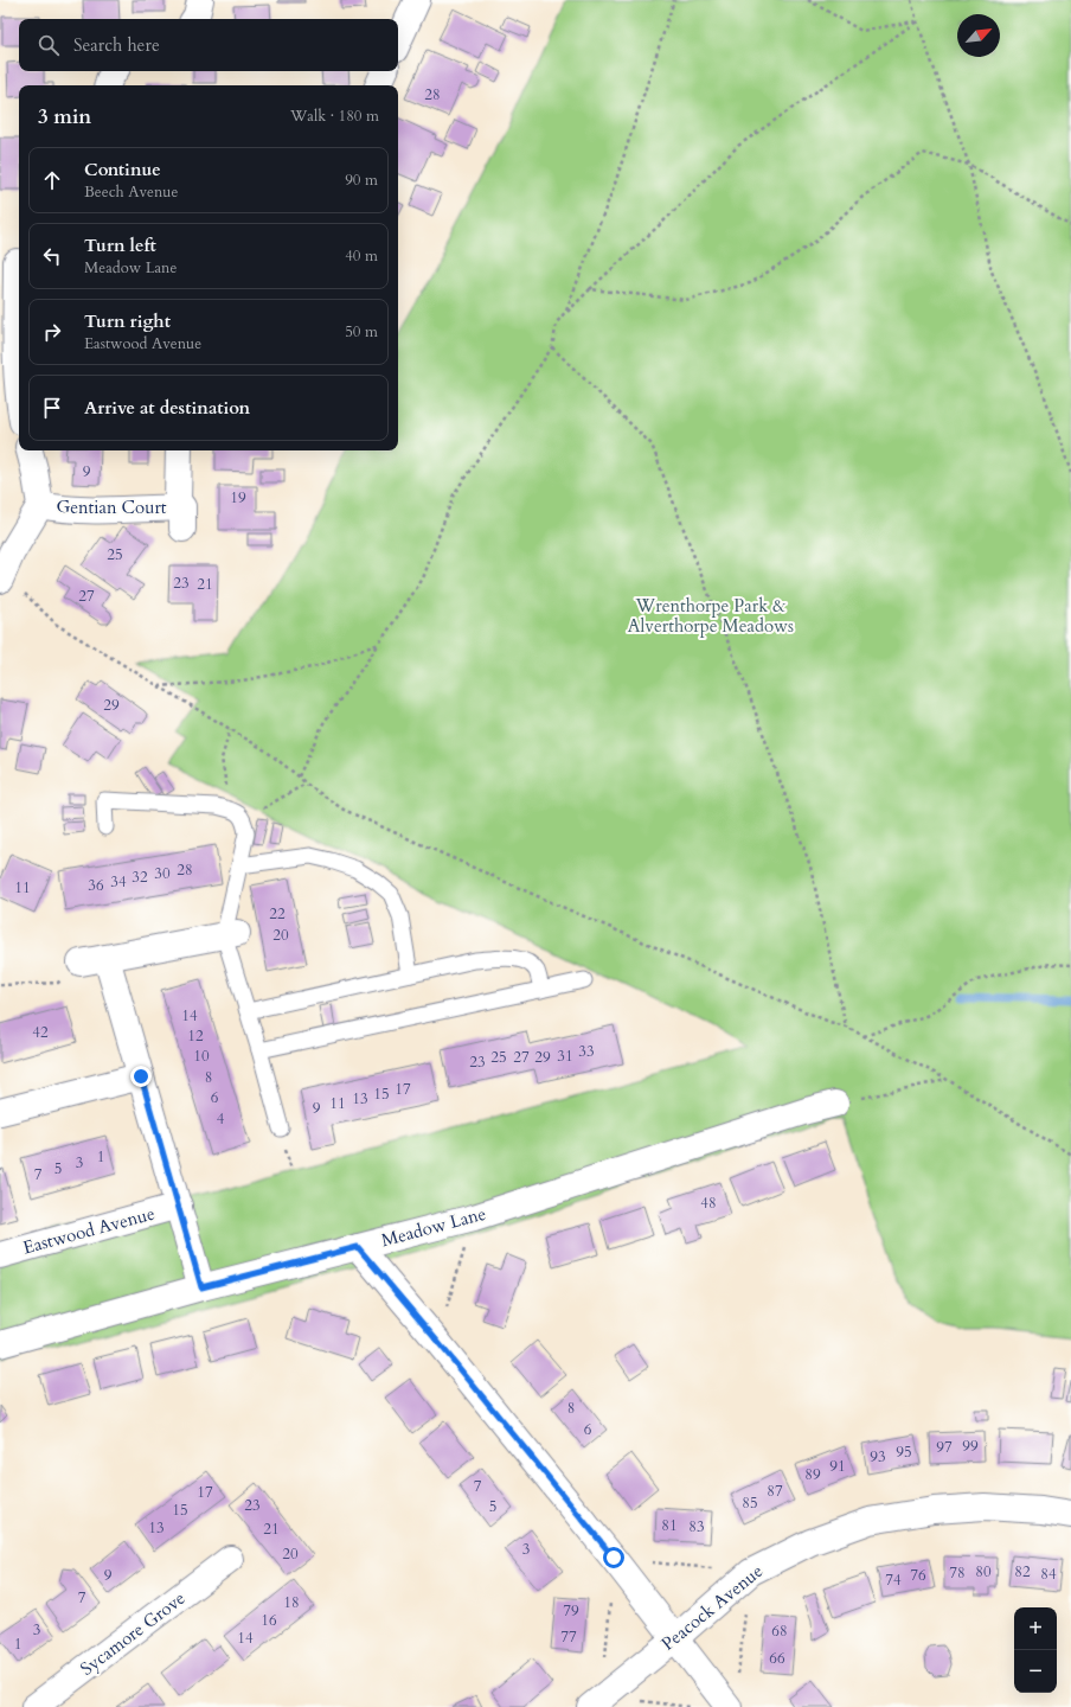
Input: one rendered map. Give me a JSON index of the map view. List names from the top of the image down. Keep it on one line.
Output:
{"streets":{"street":["Gentian Court","Meadow Lane","Eastwood Avenue","Peacock Avenue","Sycamore Grove"]},"crossings":[["Meadow Lane","Eastwood Avenue"]],"parks":["Wrenthorpe Park & Alverthorpe Meadows"],"house_numbers":["28","9","19","25","23","21","27","29","28","30","32","34","36","11","22","20","14","42","12","33","10","31","25","27","29","23","8","17","15","6","13","11","9","4","1","3","5","7","48","8","6","99","97","95","93","91","89","7","87","17","85","23","5","15","81","83","13","21","3","20","80","82","78","84","9","76","74","7","18","79","16","3","68","77","14","1","66"],"north":"top right","page":{"search":"Search here","heading":["3 min","Walk · 180 m"],"list":[["Continue","Beech Avenue","90 m"],["Turn left","Meadow Lane","40 m"],["Turn right","Eastwood Avenue","50 m"],"Arrive at destination"],"map_buttons":["+","−"]}}
